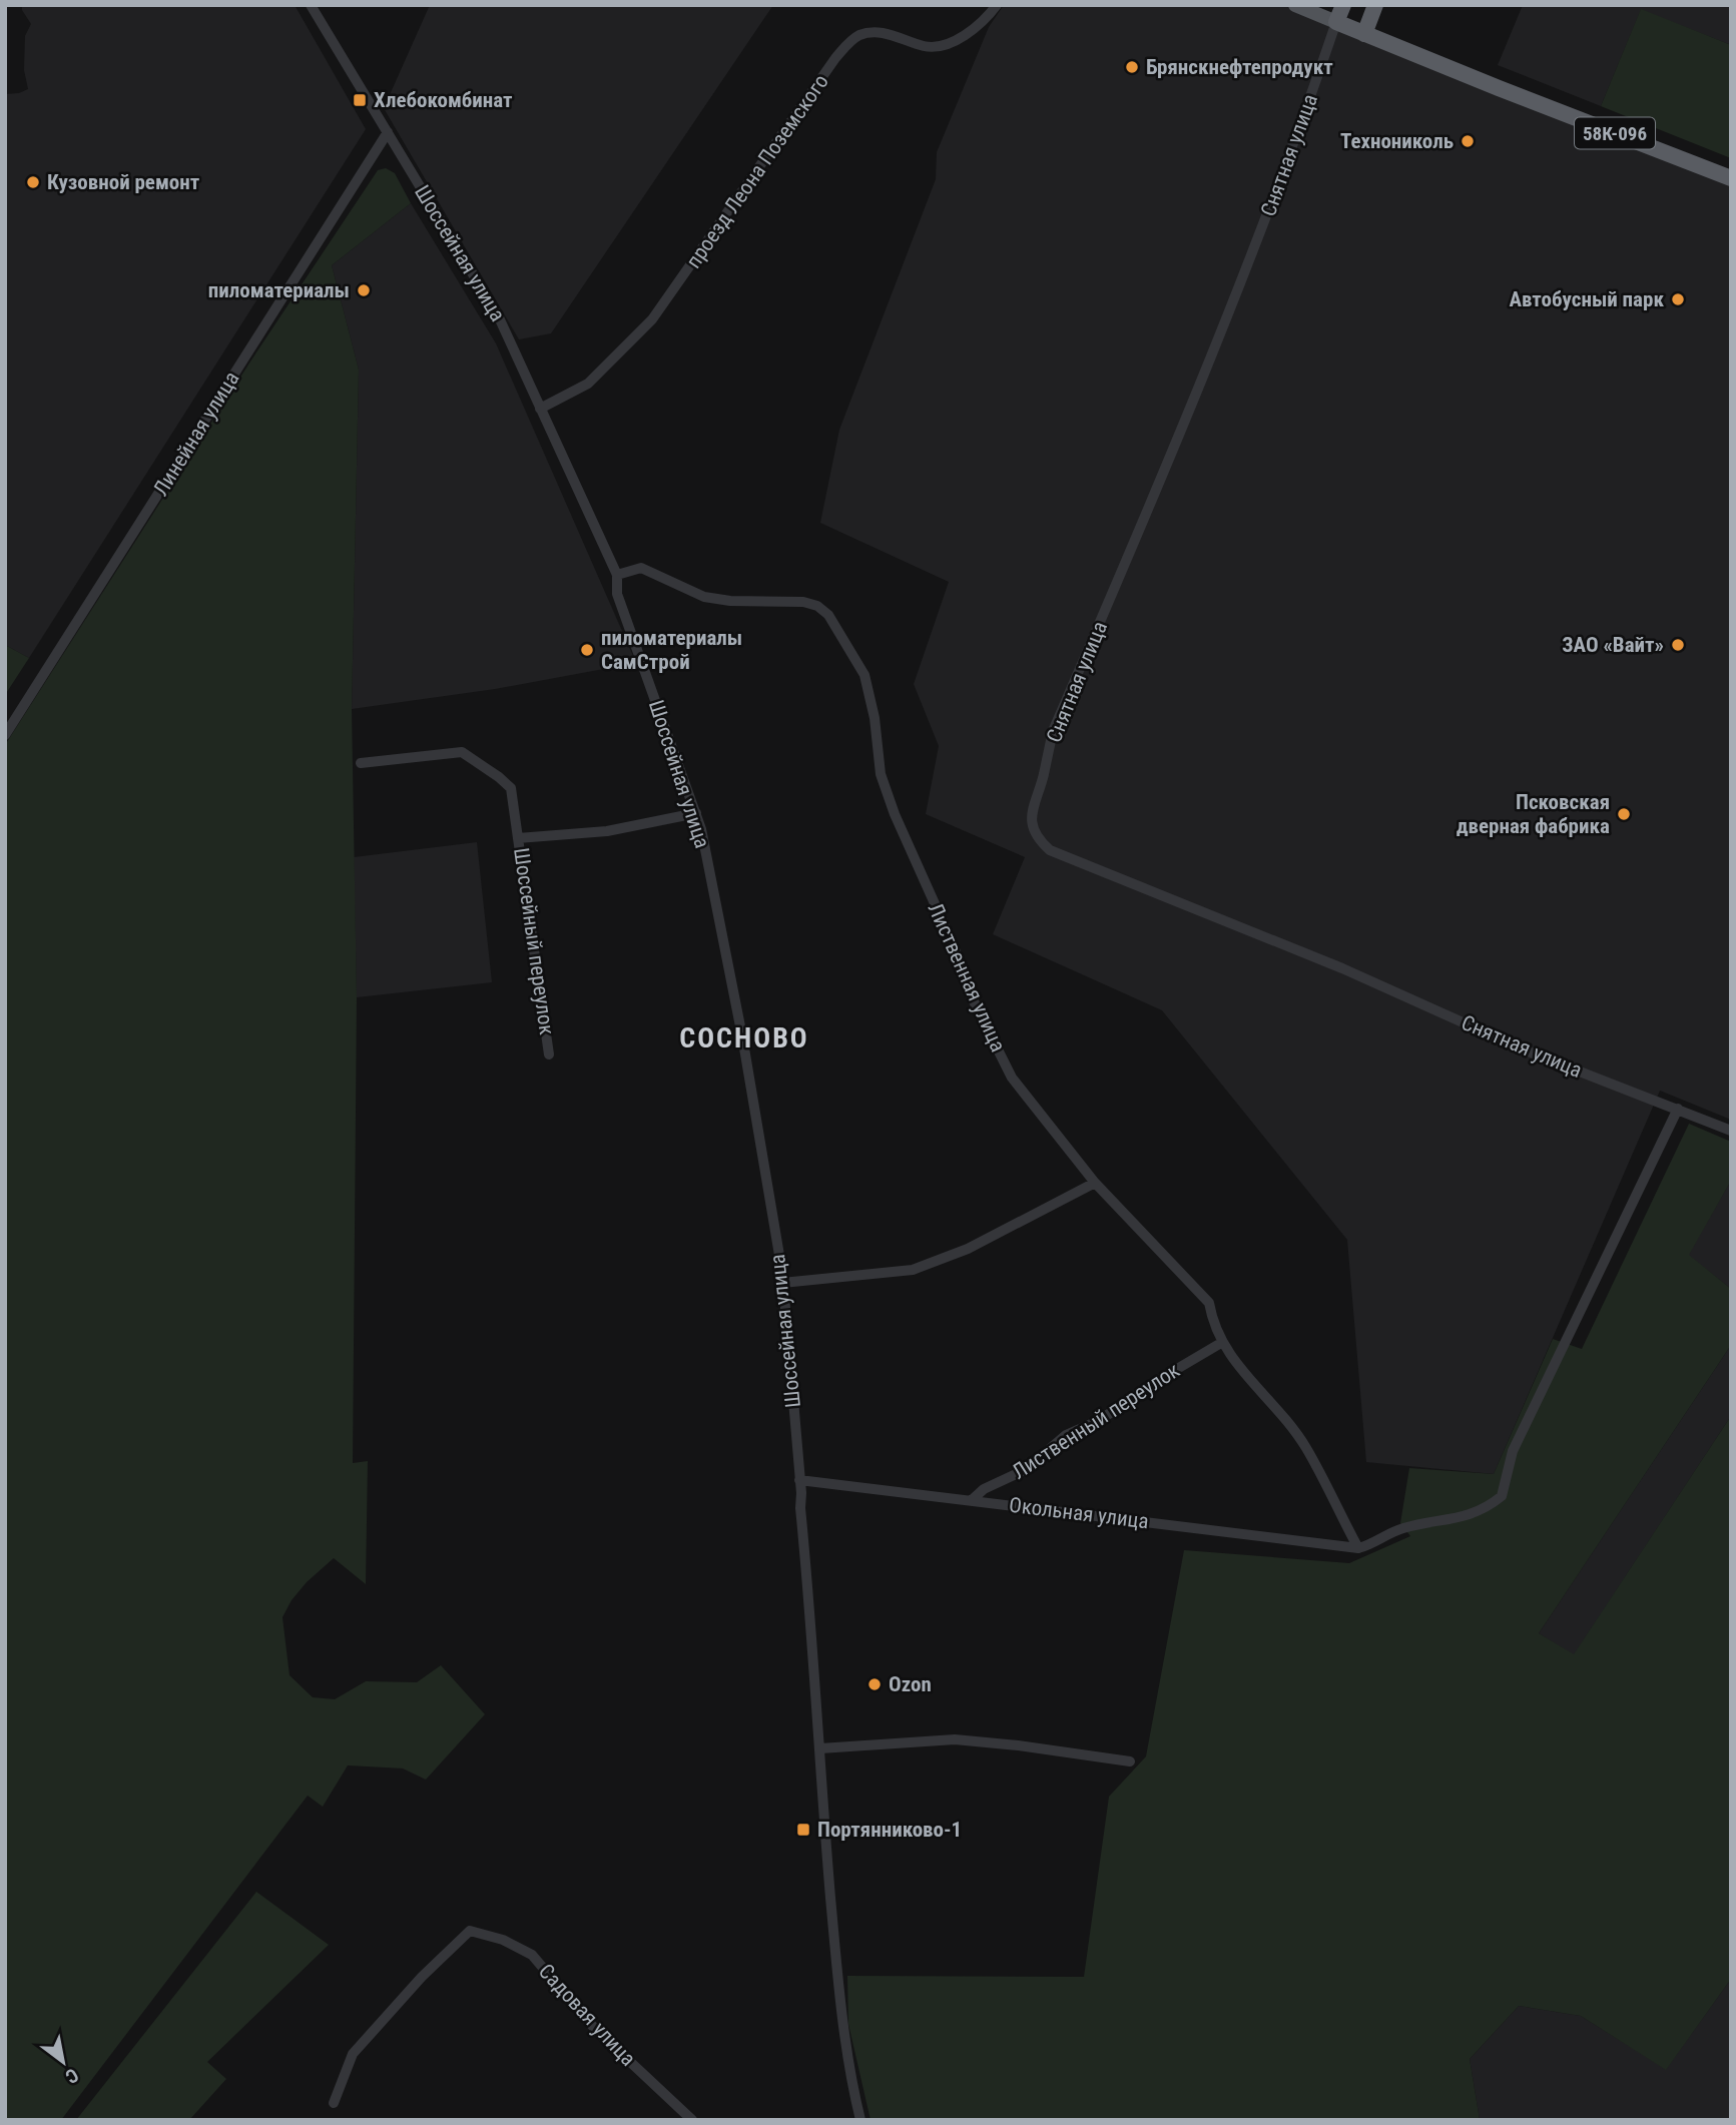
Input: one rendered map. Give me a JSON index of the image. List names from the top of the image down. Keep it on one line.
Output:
{"streets":{"highway":["58К-096"],"street":["Снятная улица","проезд Леона Поземского","Шоссейная улица","Линейная улица","Шоссейный переулок","Лиственная улица","Лиственный переулок","Окольная улица","Садовая улица"]},"crossings":[["58К-096","Снятная улица"],["проезд Леона Поземского","Шоссейная улица"],["Шоссейная улица","Линейная улица"],["Шоссейная улица","Шоссейный переулок"],["Шоссейная улица","Лиственная улица"],["Шоссейная улица","Окольная улица"],["Лиственная улица","Лиственный переулок"],["Лиственная улица","Окольная улица"],["Лиственный переулок","Окольная улица"]],"districts":["СОСНОВО"],"places":{"other":["Брянскнефтепродукт","Технониколь","Кузовной ремонт","пиломатериалы","Автобусный парк","ЗАО «Вайт»","пиломатериалы СамСтрой","Псковская дверная фабрика","Ozon"],"transit":["Хлебокомбинат","Портянниково-1"]},"north":"bottom right"}
